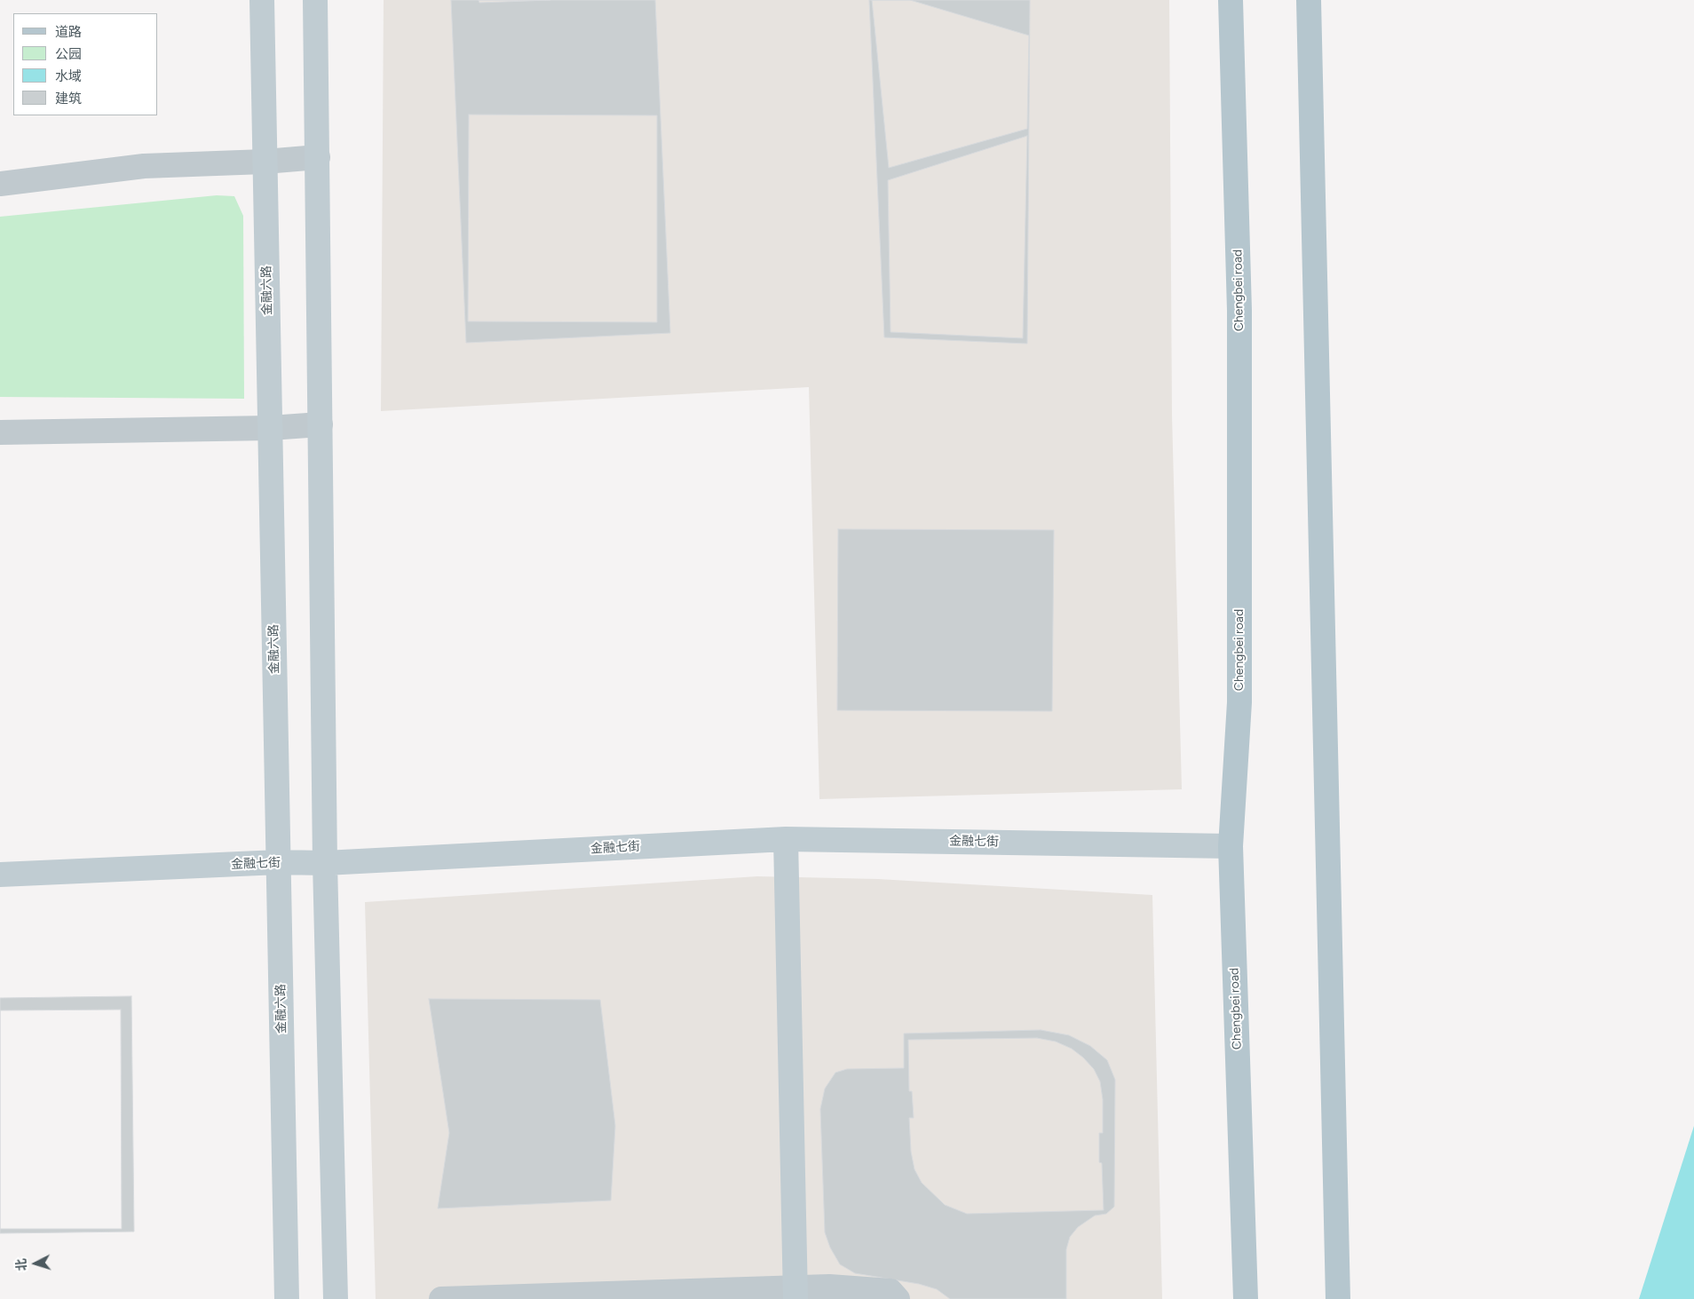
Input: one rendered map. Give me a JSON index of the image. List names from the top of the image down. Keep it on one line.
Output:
{"streets":{"main road":["Chengbei road"],"street":["金融六路","金融七街"]},"crossings":[["金融六路","金融七街"],["Chengbei road","金融七街"]],"legend":["道路","公园","水域","建筑"],"north":"left"}
